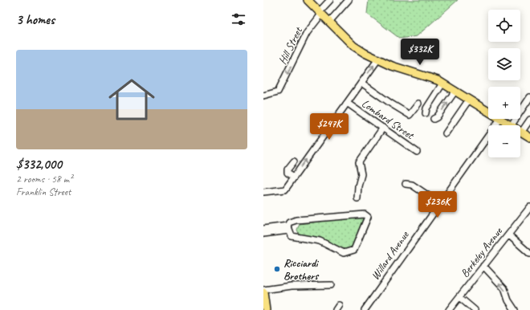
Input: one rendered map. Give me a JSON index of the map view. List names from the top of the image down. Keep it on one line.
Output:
{"streets":{"street":["Hill Street","Lombard Street","Berkeley Avenue","Willard Avenue"]},"one_way":["Hill Street"],"places":["Ricciardi Brothers"],"page":{"heading":"3 homes","map_buttons":["+","−"],"list":[{"name":"$332,000","note":"2 rooms · 58 m² · Franklin Street"}],"price":["$332K","$247K","$236K"]}}
